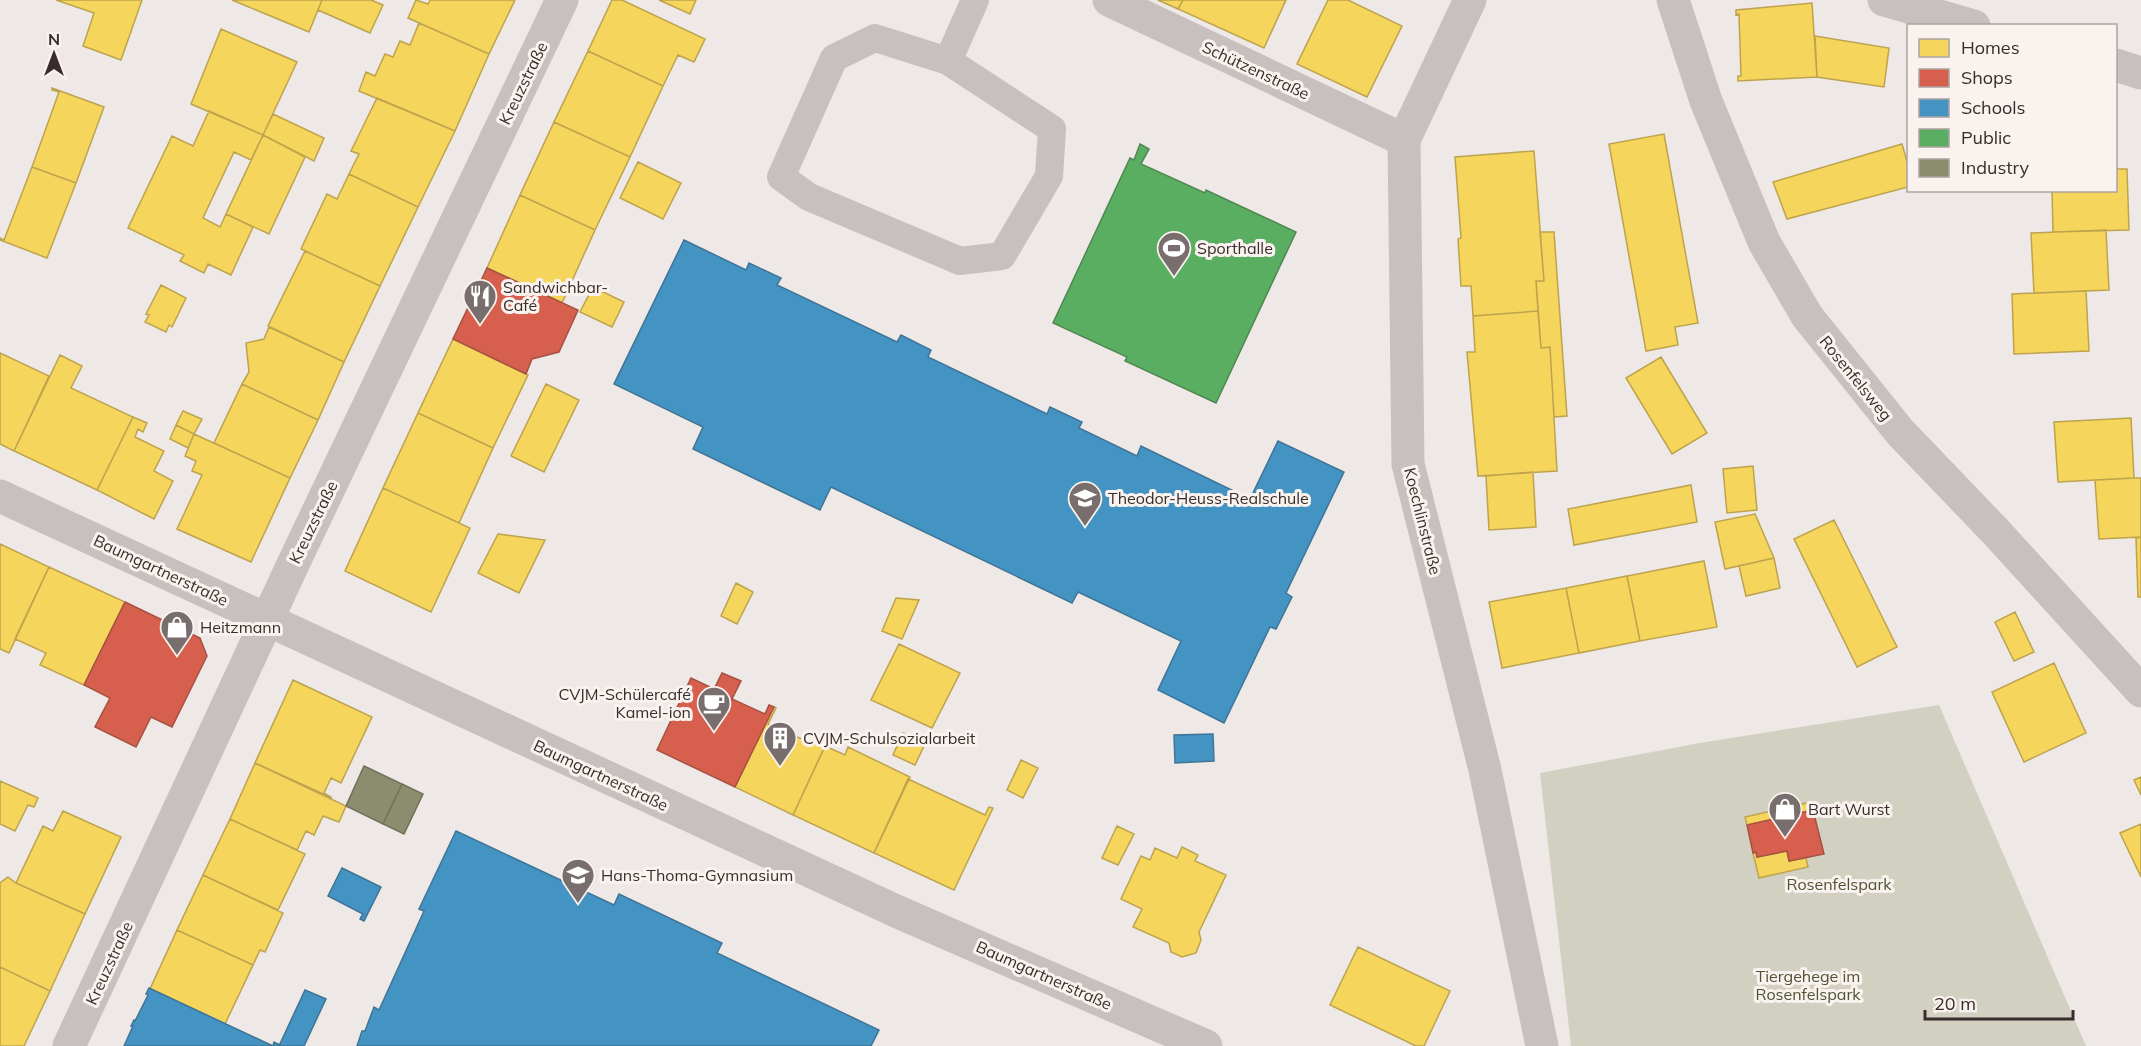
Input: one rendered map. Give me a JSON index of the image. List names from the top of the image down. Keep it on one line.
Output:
{"streets":{"street":["Schützenstraße","Kreuzstraße","Rosenfelsweg","Koechlinstraße","Baumgartnerstraße"]},"crossings":[["Schützenstraße","Koechlinstraße"],["Kreuzstraße","Baumgartnerstraße"]],"parks":["Rosenfelspark","Tiergehege im Rosenfelspark"],"places":{"sports":["Sporthalle"],"restaurant":["Sandwichbar- Café"],"school or university":["Theodor-Heuss-Realschule","Hans-Thoma-Gymnasium"],"shop":["Heitzmann","Bart Wurst"],"cafe":["CVJM-Schülercafé Kamel-ion"],"building":["CVJM-Schulsozialarbeit"]},"legend":["Homes","Shops","Schools","Public","Industry"],"scale_bar":"20 m","north":"top"}
